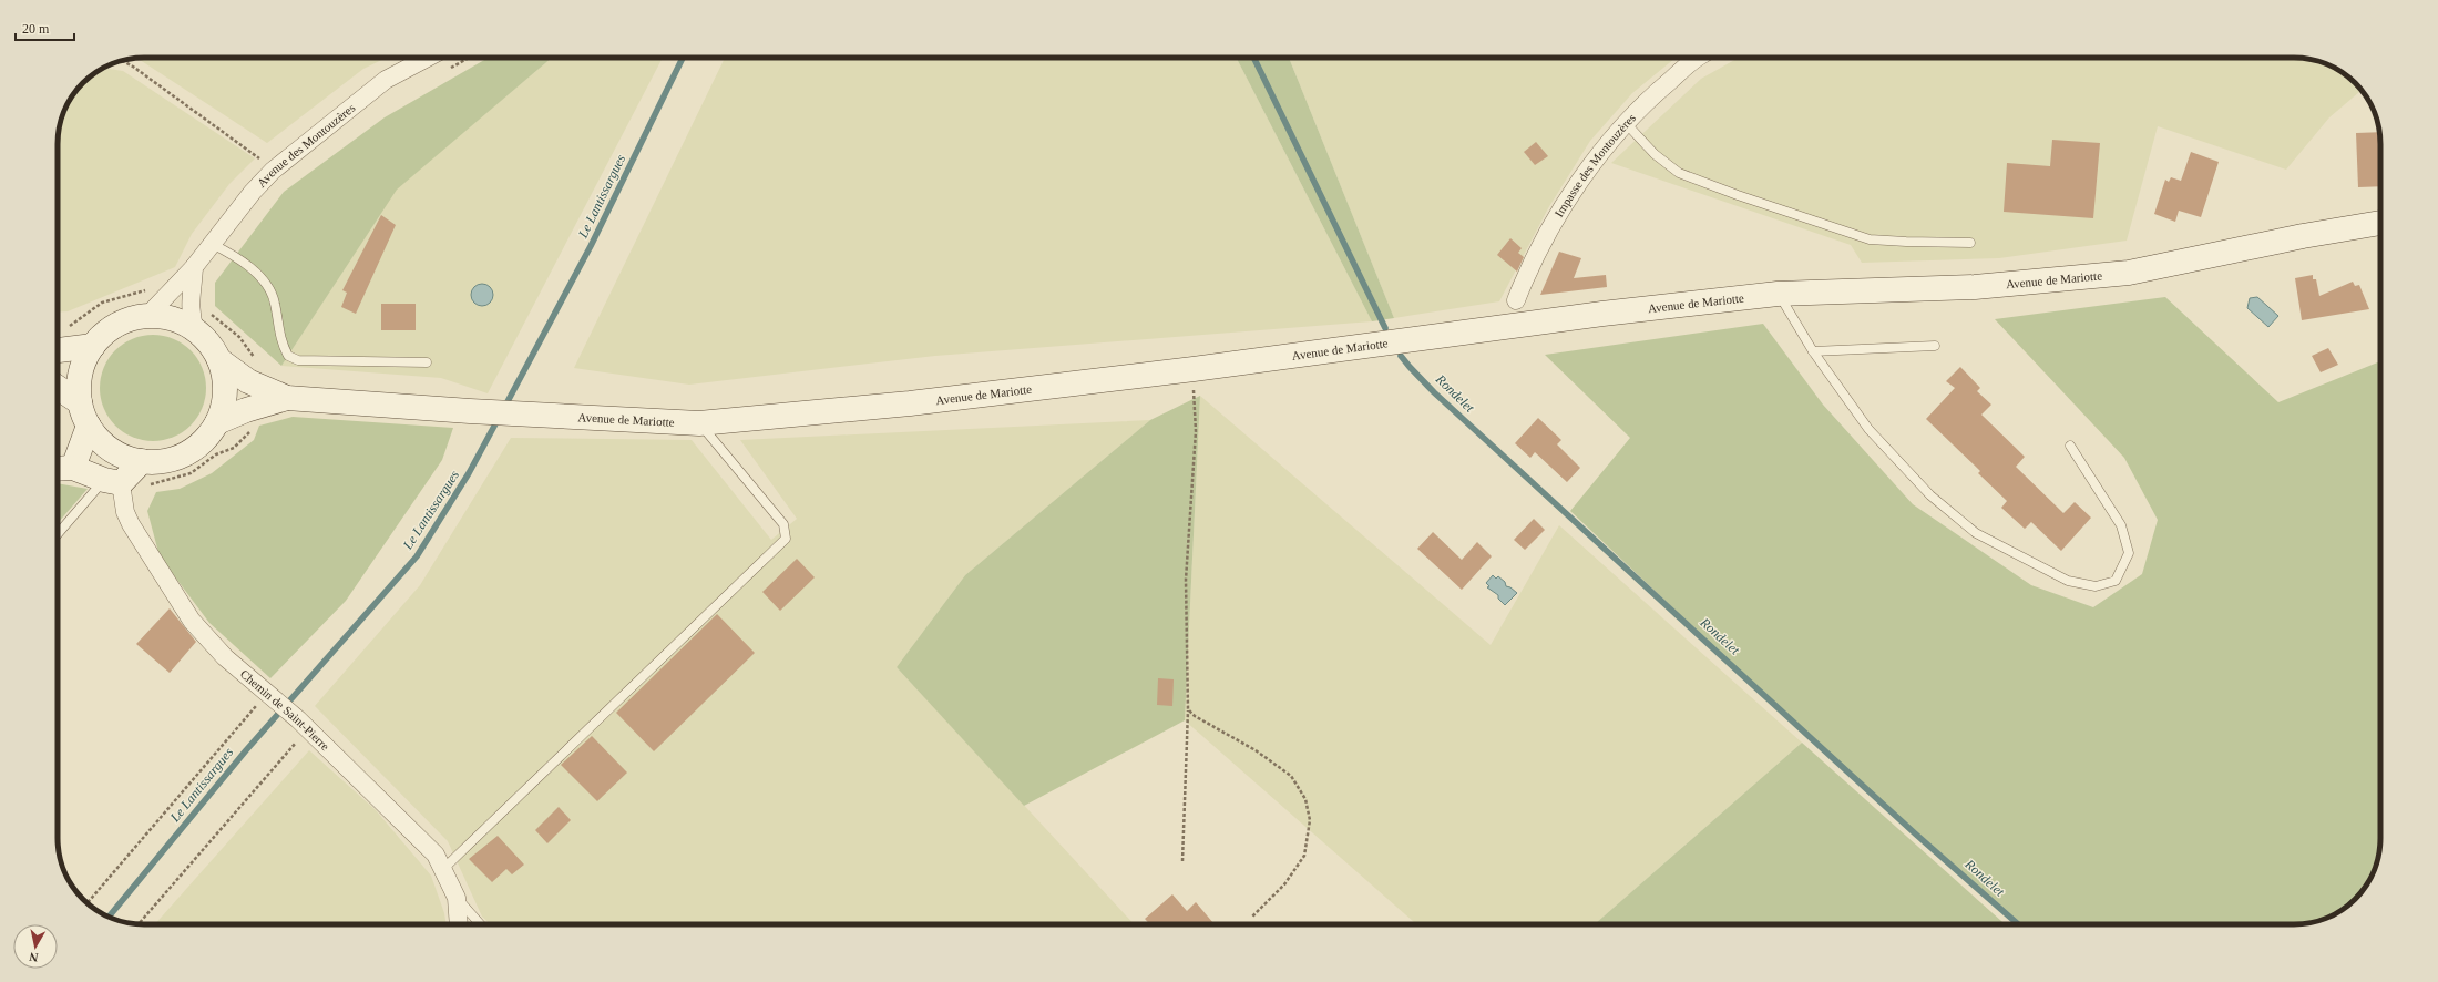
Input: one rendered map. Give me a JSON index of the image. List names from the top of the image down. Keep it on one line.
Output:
{"streets":{"main road":["Avenue de Mariotte"],"street":["Avenue des Montouzères","Impasse des Montouzères","Chemin de Saint-Pierre"]},"crossings":[["Avenue des Montouzères","Avenue de Mariotte"]],"water":["Le Lantissargues","Rondelet"],"scale_bar":"20 m","north":"bottom"}
